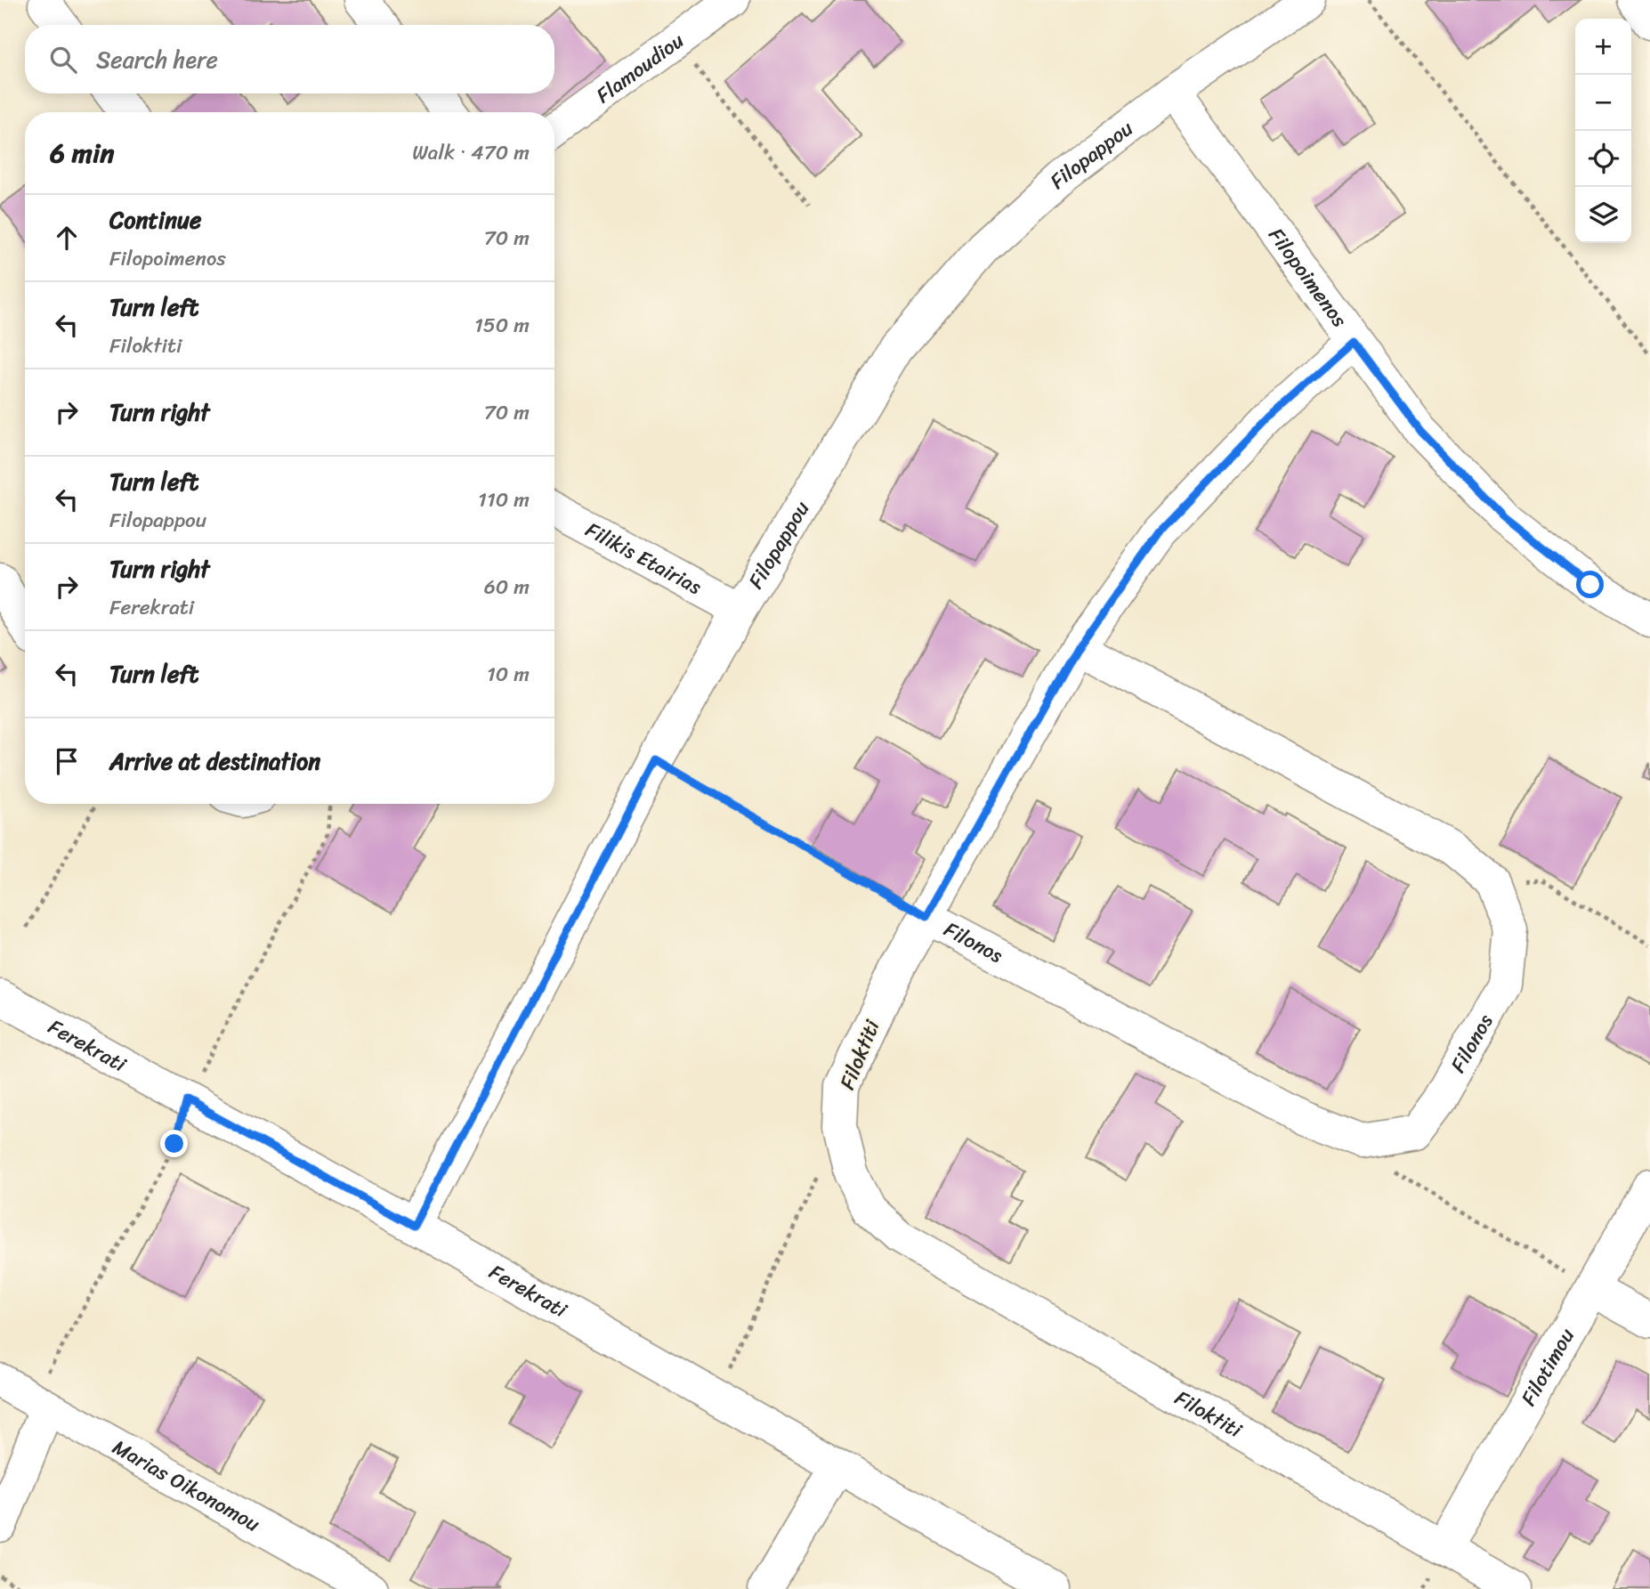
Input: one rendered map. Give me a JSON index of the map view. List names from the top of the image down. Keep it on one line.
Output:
{"streets":{"street":["Flamoudiou","Filopappou","Filopoimenos","Filikis Etairias","Filonos","Ferekrati","Filoktiti","Filotimou","Marias Oikonomou"]},"crossings":[["Filopappou","Filopoimenos"],["Filopappou","Filikis Etairias"],["Filopappou","Ferekrati"],["Filopoimenos","Filoktiti"],["Filonos","Filoktiti"],["Filoktiti","Filotimou"]],"page":{"map_buttons":["+","−"],"search":"Search here","heading":["6 min","Walk · 470 m"],"list":[["Continue","Filopoimenos","70 m"],["Turn left","Filoktiti","150 m"],["Turn right","70 m"],["Turn left","Filopappou","110 m"],["Turn right","Ferekrati","60 m"],["Turn left","10 m"],"Arrive at destination"]}}
